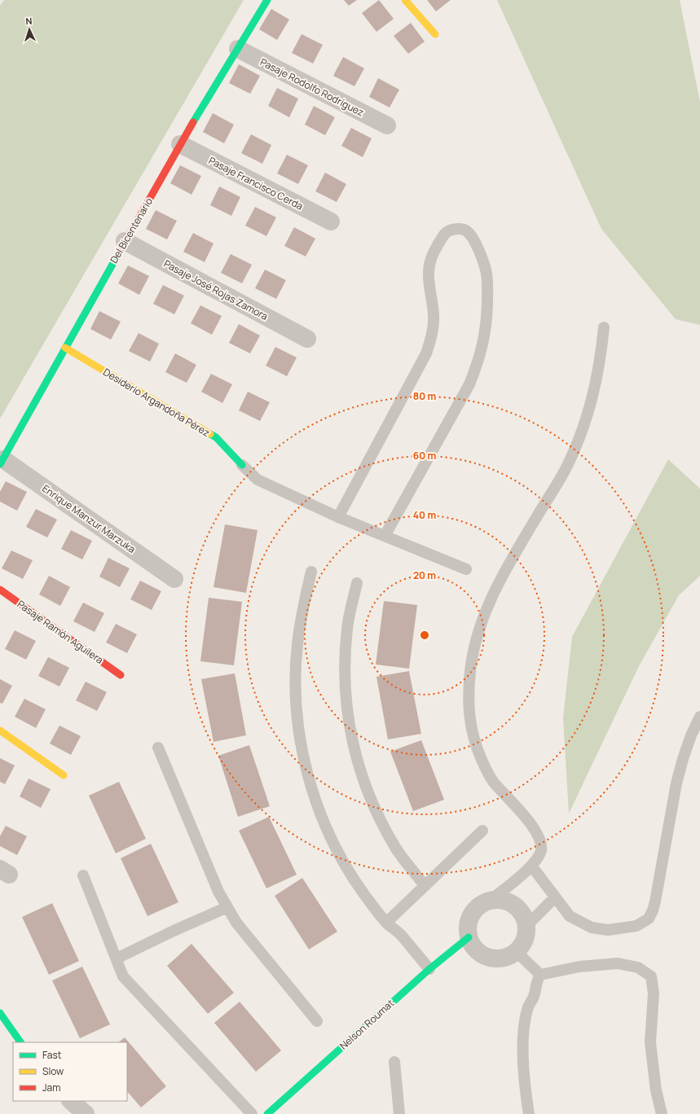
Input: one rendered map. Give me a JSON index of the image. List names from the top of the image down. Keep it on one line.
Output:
{"streets":{"street":["Pasaje Rodolfo Rodríguez","Pasaje Francisco Cerda","Del Bicentenario","Pasaje José Rojas Zamora","Desiderio Argandoña Pérez","Enrique Manzur Marzuka","Pasaje Ramón Aguilera","Nelson Roumat"]},"crossings":[["Pasaje Rodolfo Rodríguez","Del Bicentenario"],["Pasaje Francisco Cerda","Del Bicentenario"],["Del Bicentenario","Pasaje José Rojas Zamora"],["Del Bicentenario","Desiderio Argandoña Pérez"],["Del Bicentenario","Enrique Manzur Marzuka"]],"legend":["Fast","Slow","Jam"],"north":"top","rings":["80 m","60 m","40 m","20 m"]}
